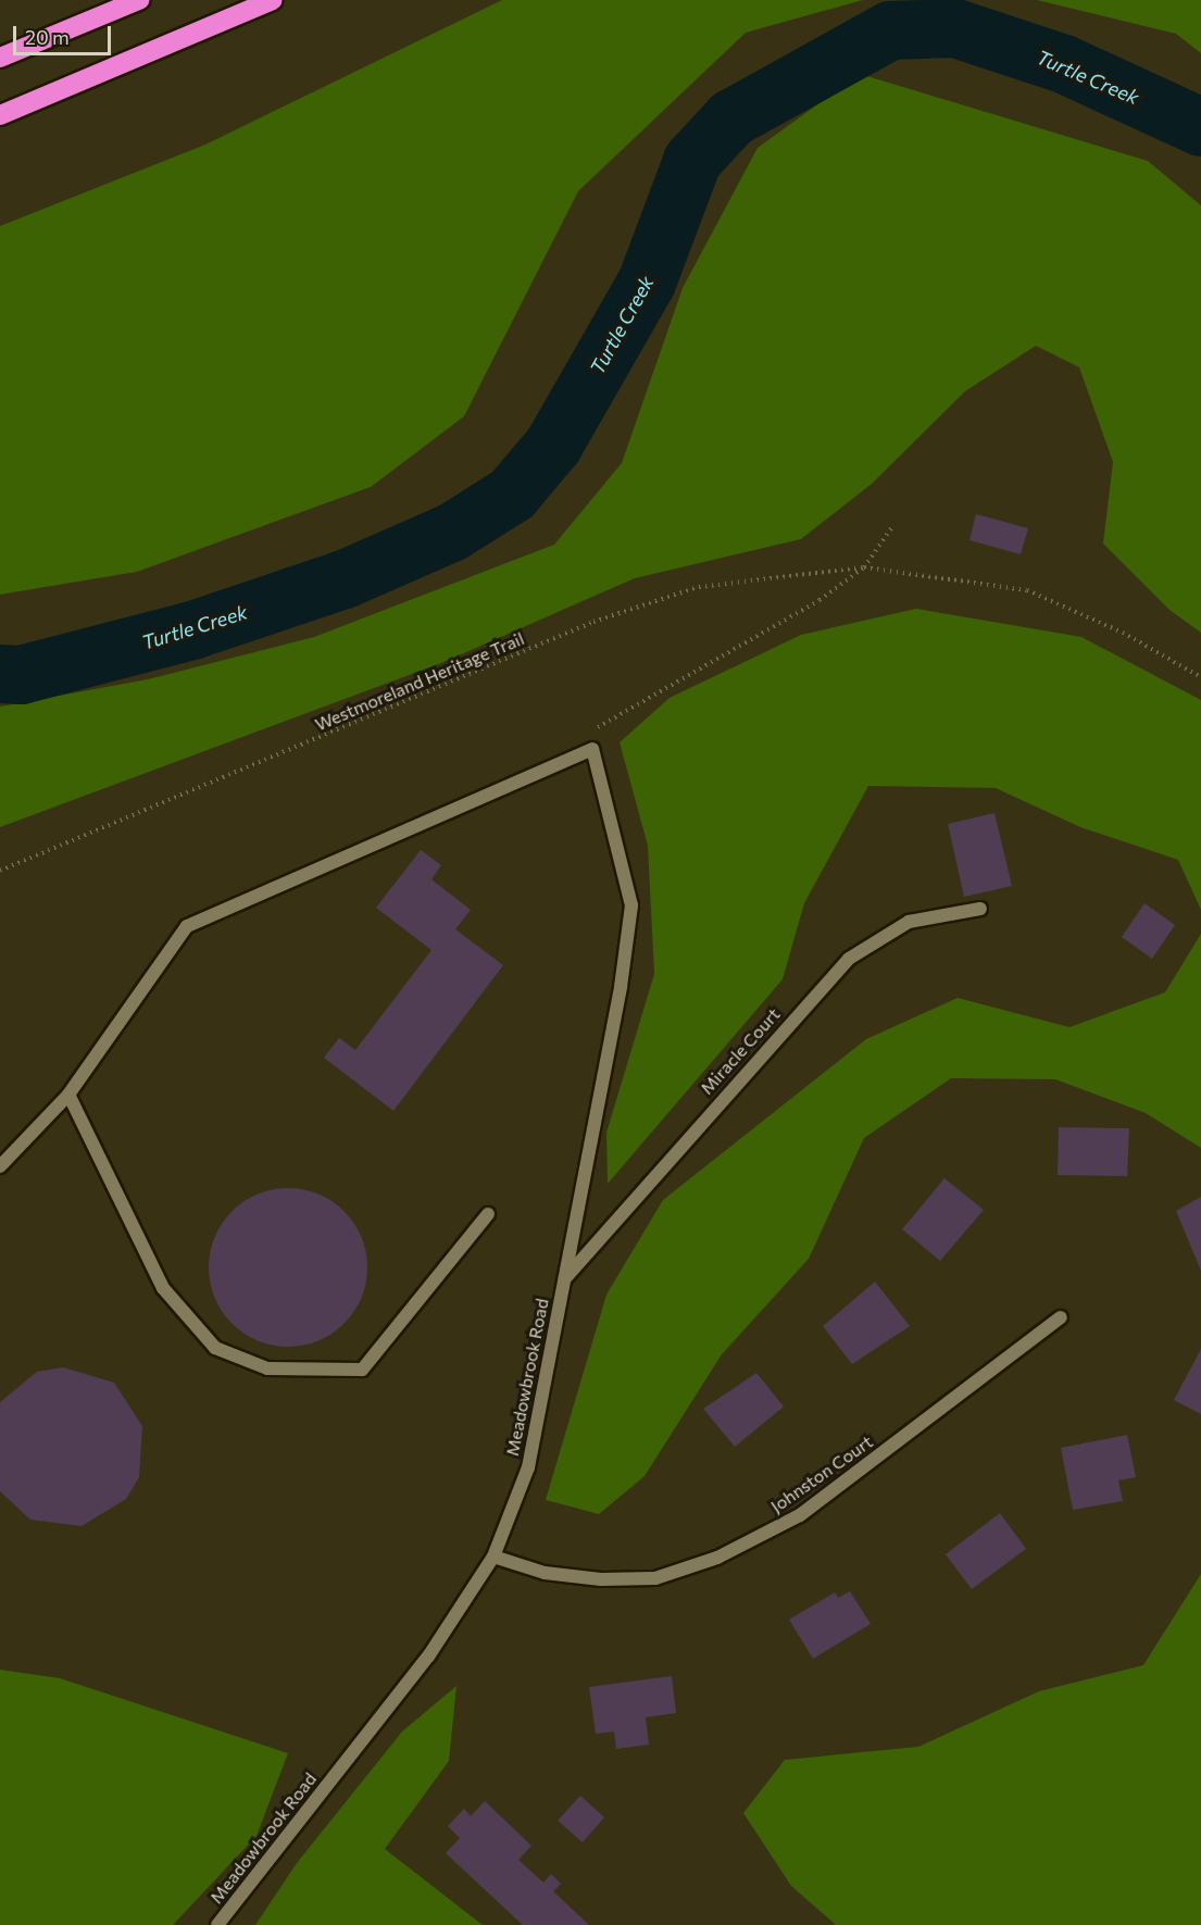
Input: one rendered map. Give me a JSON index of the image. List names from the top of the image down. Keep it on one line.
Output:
{"streets":{"street":["Miracle Court","Meadowbrook Road","Johnston Court"],"path":["Westmoreland Heritage Trail"]},"crossings":[["Miracle Court","Meadowbrook Road"],["Meadowbrook Road","Johnston Court"]],"water":["Turtle Creek"],"scale_bar":"20 m"}
